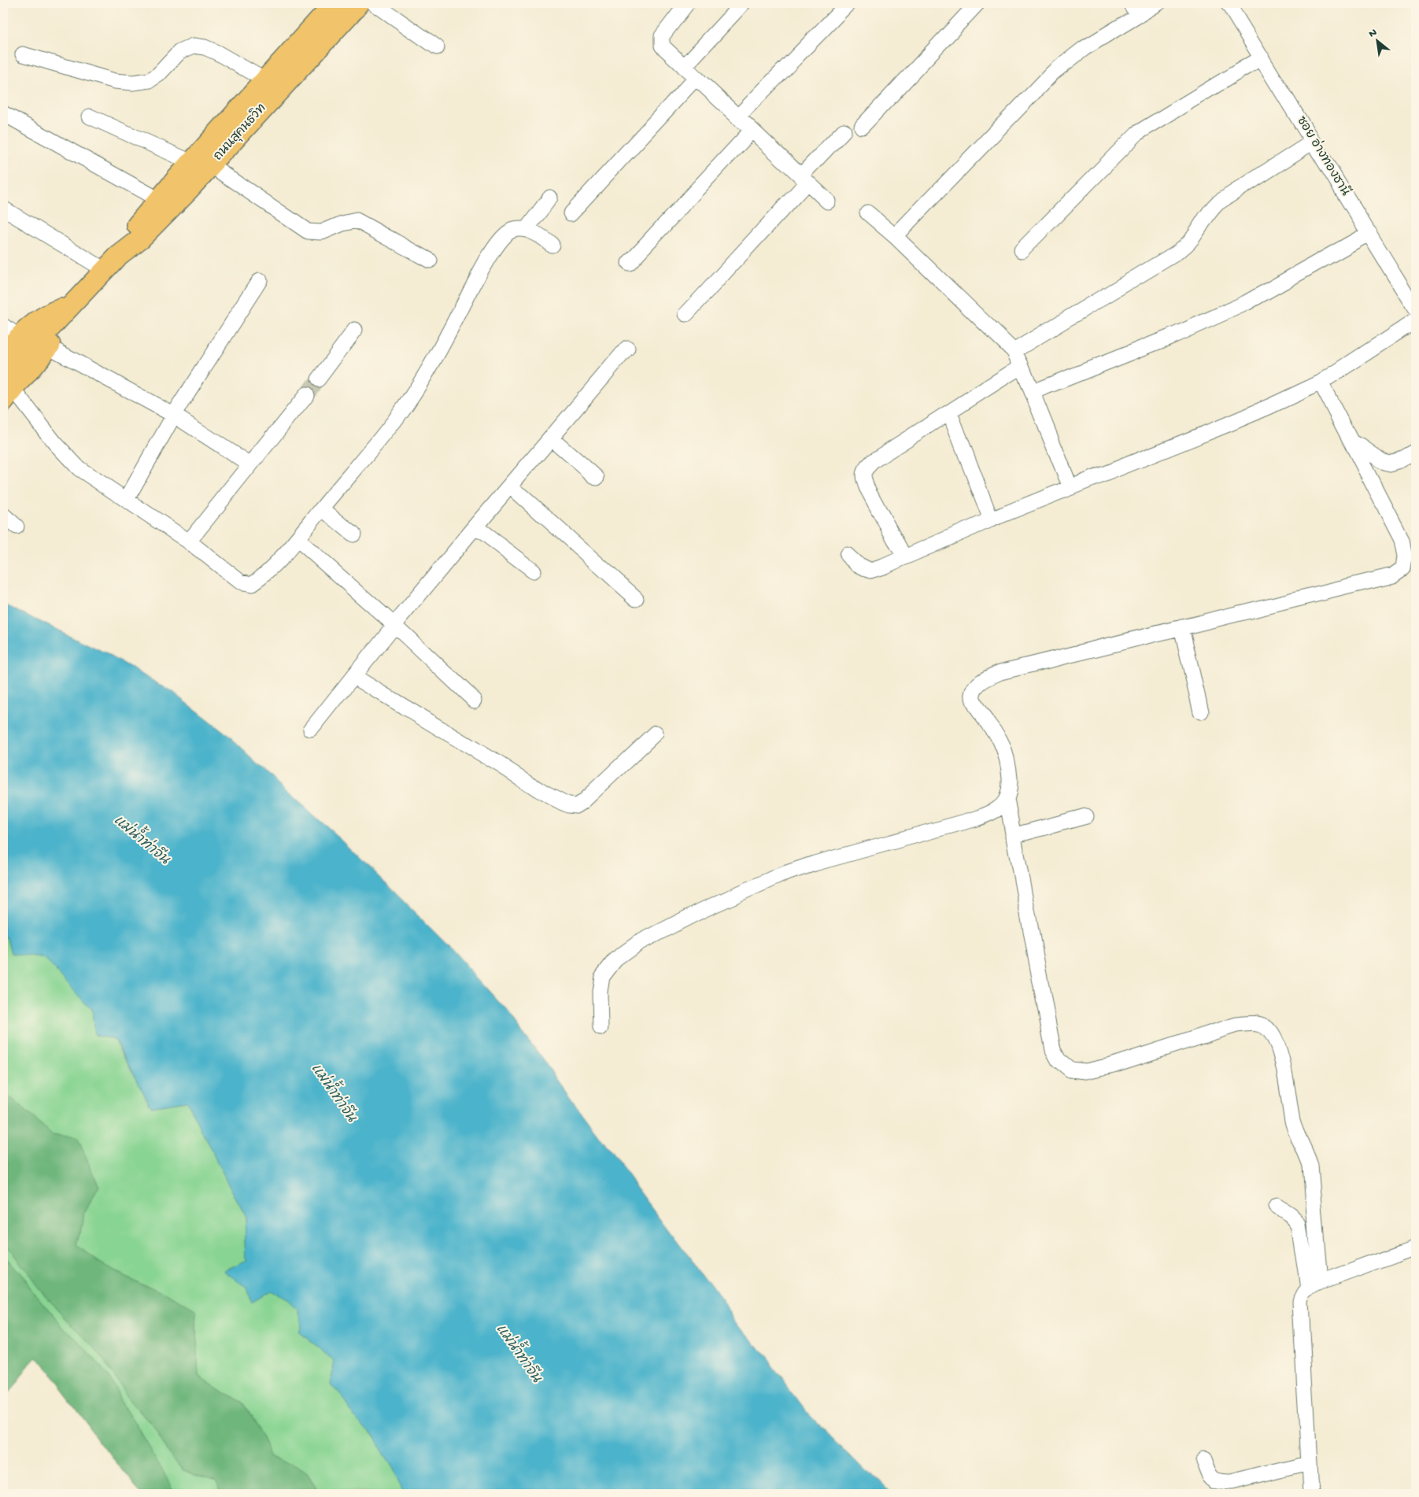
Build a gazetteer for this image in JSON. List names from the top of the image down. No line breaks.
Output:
{"streets":{"main road":["ถนนสุคนธวิท"],"street":["ซอย อ่างทองธานี"]},"water":["แม่น้ำท่าจีน"],"north":"top left"}
